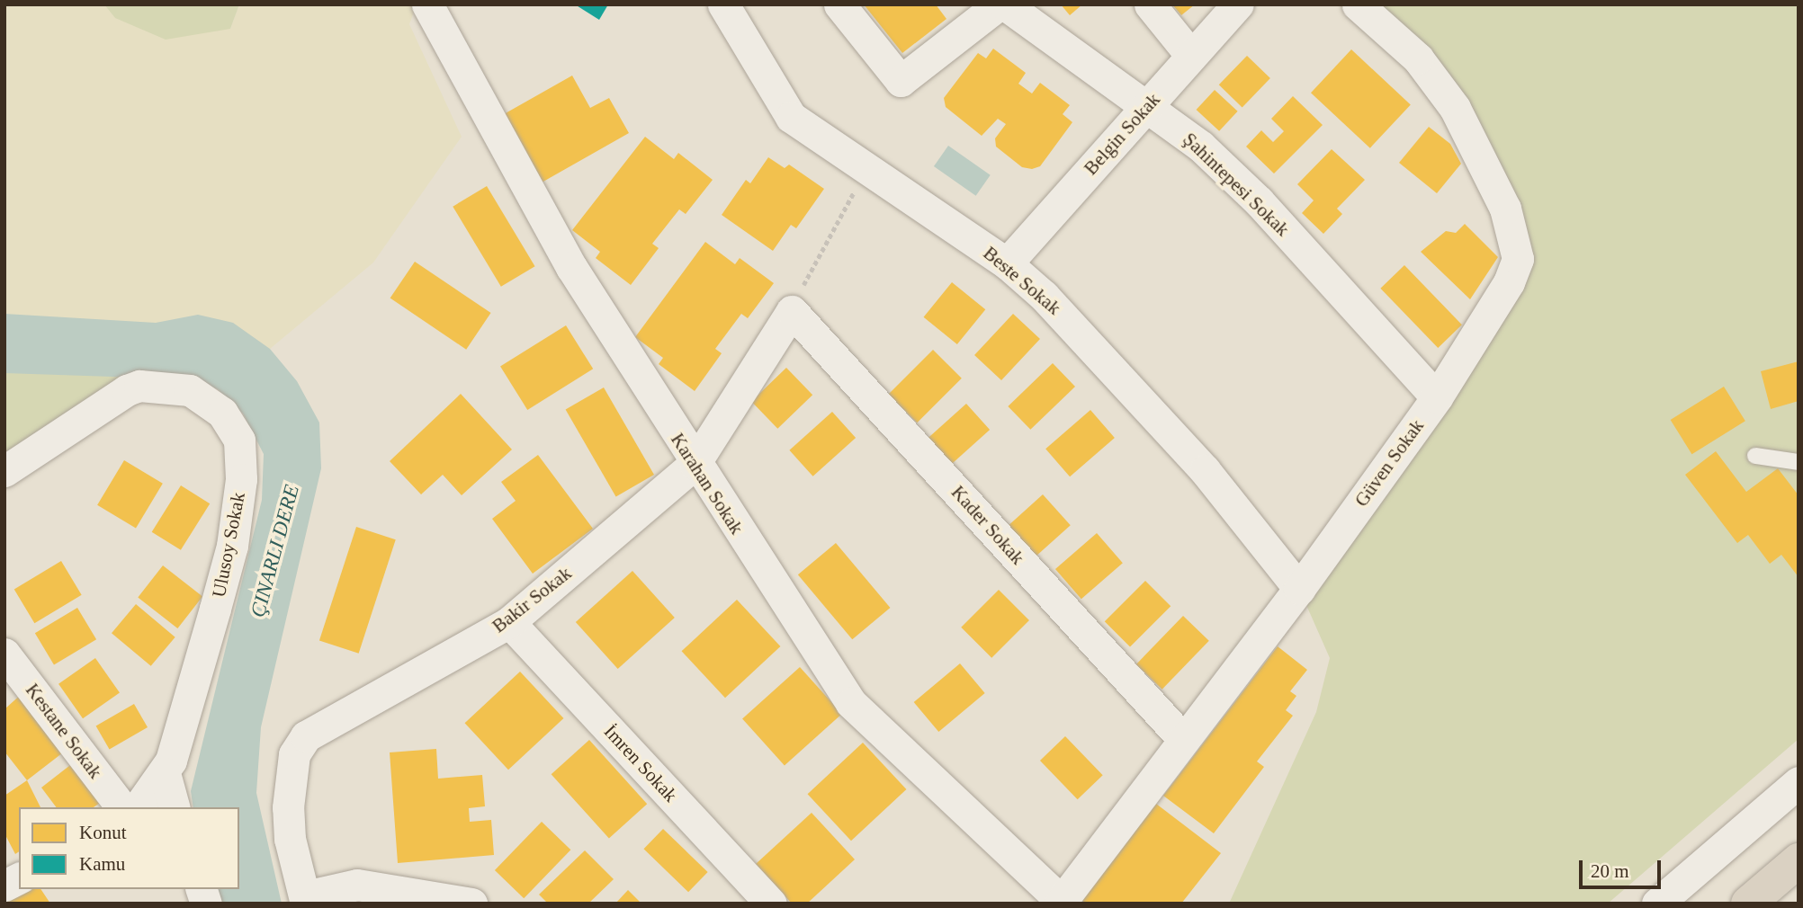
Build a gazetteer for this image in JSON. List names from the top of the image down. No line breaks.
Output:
{"streets":{"street":["Belgin Sokak","Şahintepesi Sokak","Beste Sokak","Güven Sokak","Karahan Sokak","Kader Sokak","Ulusoy Sokak","Bakir Sokak","Kestane Sokak","İmren Sokak"]},"crossings":[["Belgin Sokak","Şahintepesi Sokak"],["Belgin Sokak","Beste Sokak"],["Şahintepesi Sokak","Güven Sokak"],["Beste Sokak","Güven Sokak"],["Güven Sokak","Karahan Sokak"],["Güven Sokak","Kader Sokak"],["Karahan Sokak","Bakir Sokak"],["Kader Sokak","Bakir Sokak"],["Bakir Sokak","İmren Sokak"]],"water":["ÇINARLI DERE"],"legend":["Konut","Kamu"],"scale_bar":"20 m"}
